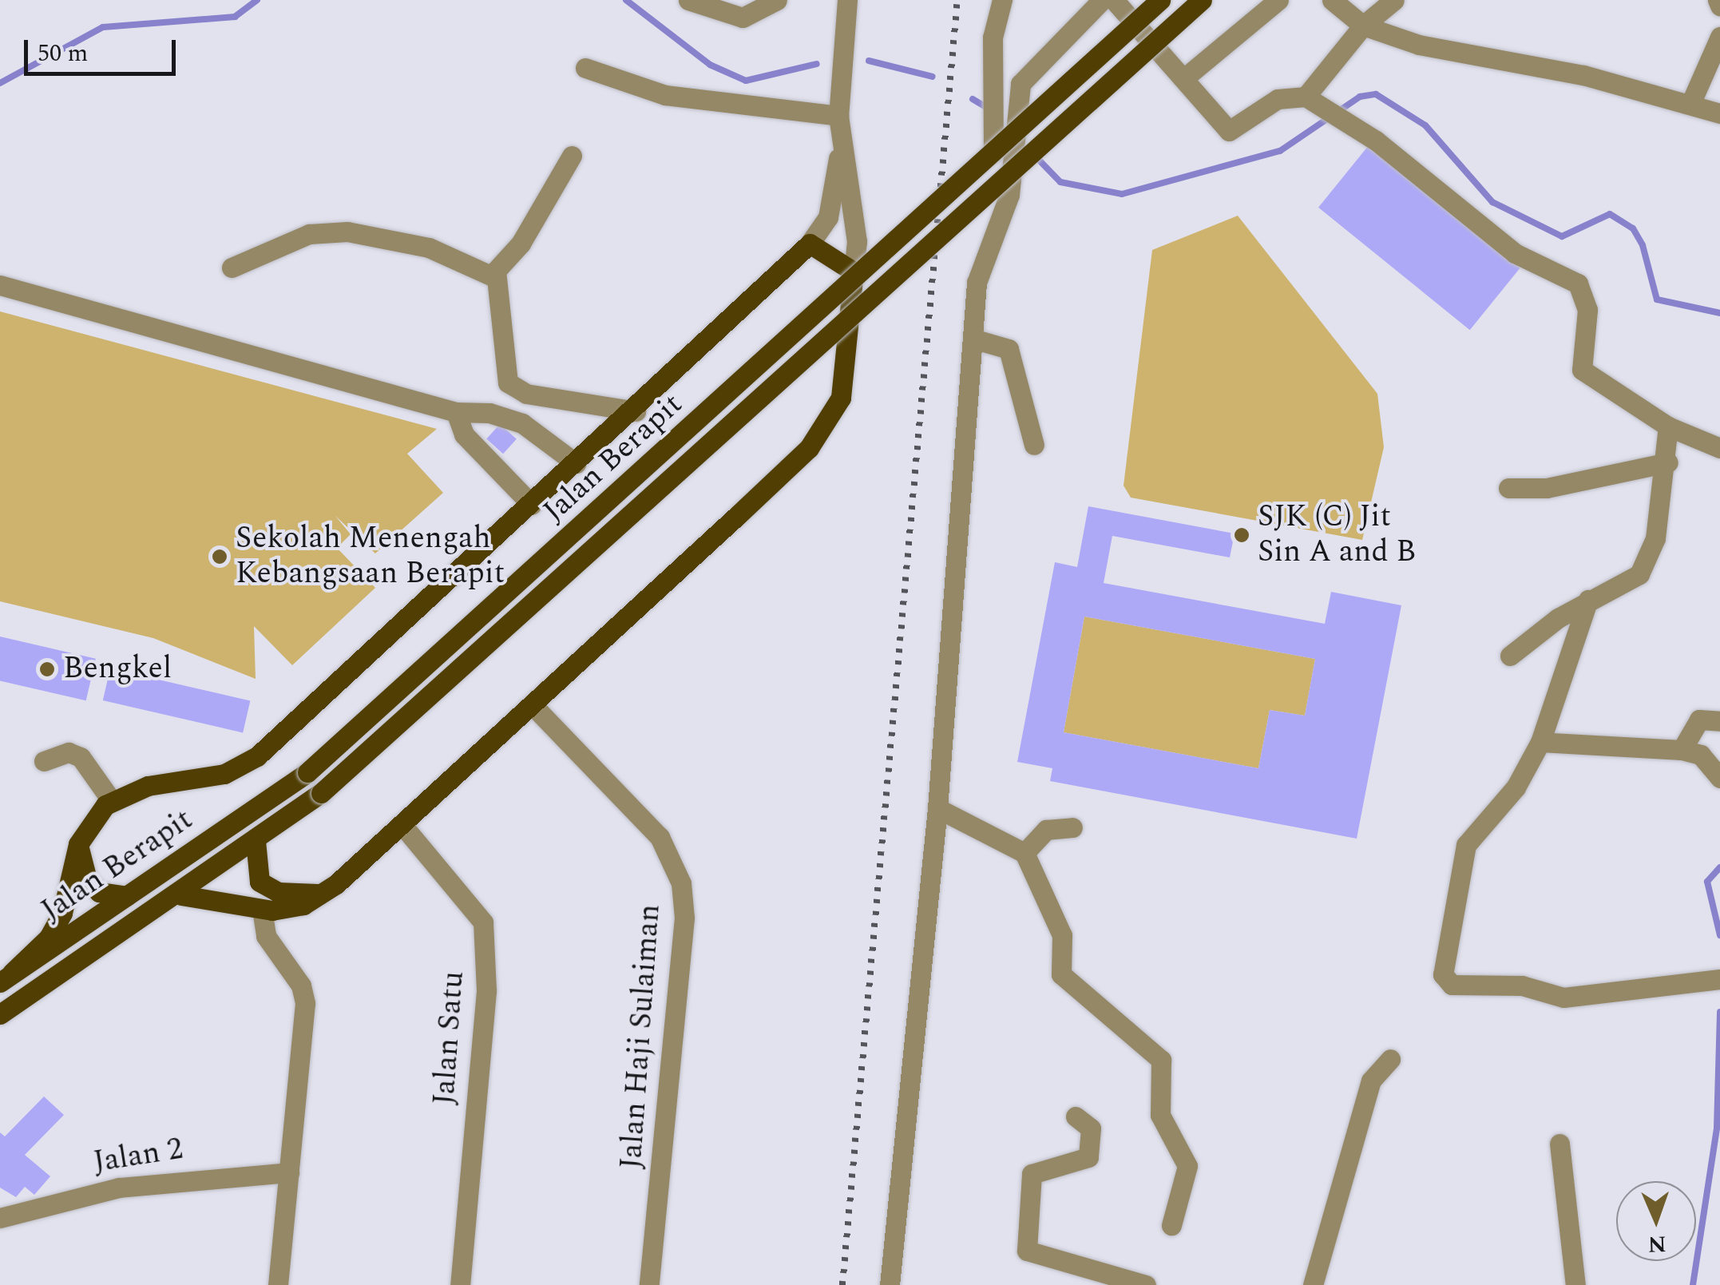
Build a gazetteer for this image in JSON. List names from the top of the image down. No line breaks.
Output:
{"streets":{"main road":["Jalan Berapit"],"street":["Jalan Haji Sulaiman","Jalan Satu","Jalan 2"]},"places":["SJK (C) Jit Sin A and B","Sekolah Menengah Kebangsaan Berapit","Bengkel"],"scale_bar":"50 m","north":"bottom"}
